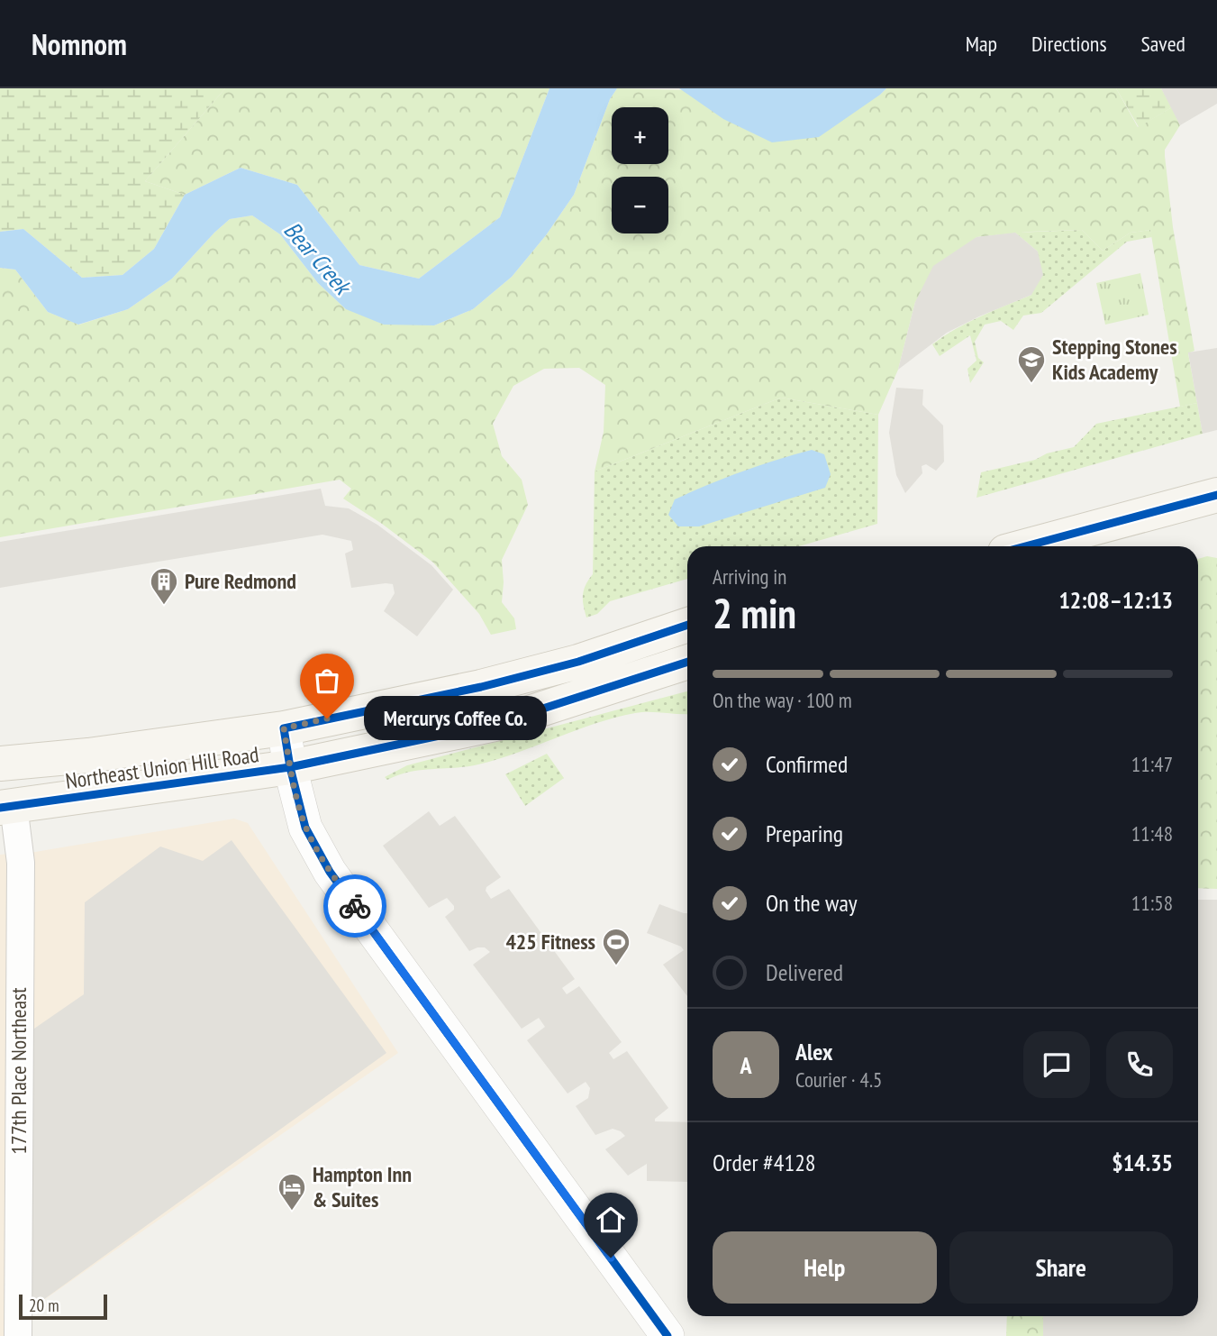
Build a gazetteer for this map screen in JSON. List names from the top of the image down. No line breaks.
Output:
{"streets":{"main road":["Northeast Union Hill Road"],"street":["177th Place Northeast"]},"crossings":[["Northeast Union Hill Road","177th Place Northeast"]],"water":["Bear Creek"],"places":{"school or university":["Stepping Stones Kids Academy"],"building":["Pure Redmond"],"other":["Mercurys Coffee Co."],"sports":["425 Fitness"],"hotel":["Hampton Inn & Suites"]},"scale_bar":"20 m","page":{"header":"Nomnom","nav":["Map","Directions","Saved"],"map_buttons":["+","−"],"heading":["2 min","Arriving in","12:08–12:13"],"panel":["Alex","Courier · 4.5","Order #4128","$14.35"],"bar":"On the way · 100 m","bubble":"Mercurys Coffee Co.","list":[["Confirmed","11:47"],["Preparing","11:48"],["On the way","11:58"],"Delivered"],"round":"A","buttons":["Help","Share"],"scale":"20 m"}}
